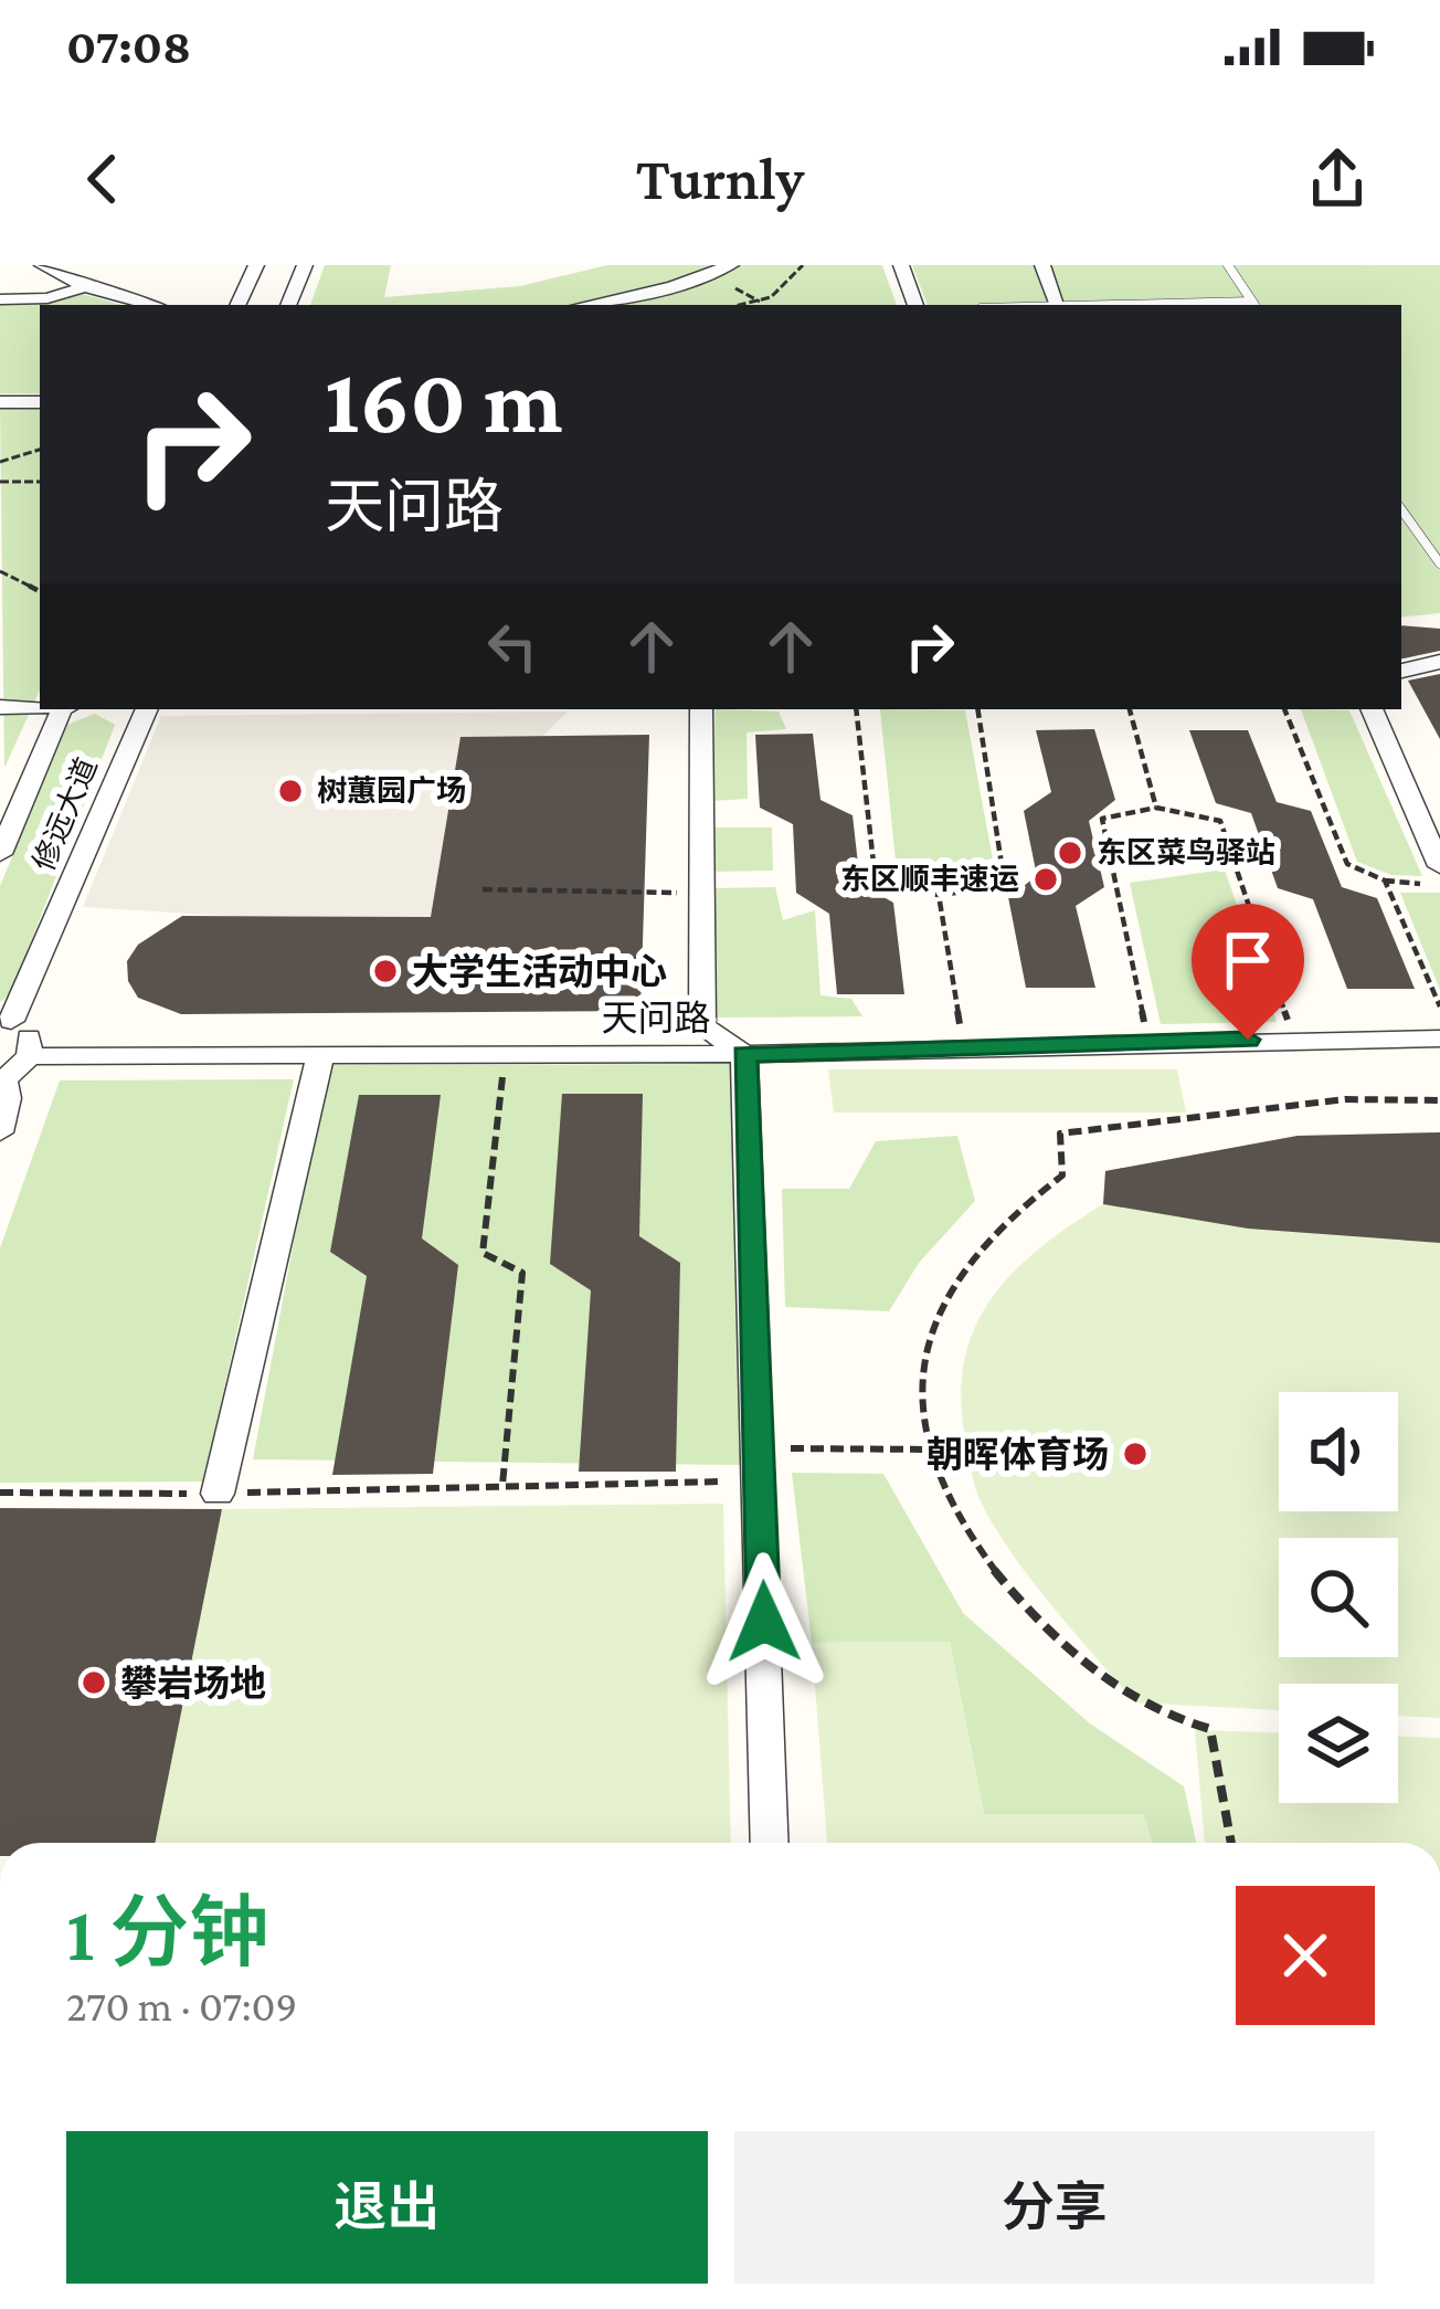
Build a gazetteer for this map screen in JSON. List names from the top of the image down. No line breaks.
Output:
{"streets":{"street":["修远大道","天问路"]},"crossings":[["修远大道","天问路"]],"places":["树蕙园广场","东区菜鸟驿站","东区顺丰速运","大学生活动中心","朝晖体育场","攀岩场地"],"page":{"status":"07:08","header":"Turnly","turn":["160 m","天问路"],"heading":["1 分钟","270 m · 07:09"],"buttons":["退出","分享"]}}
